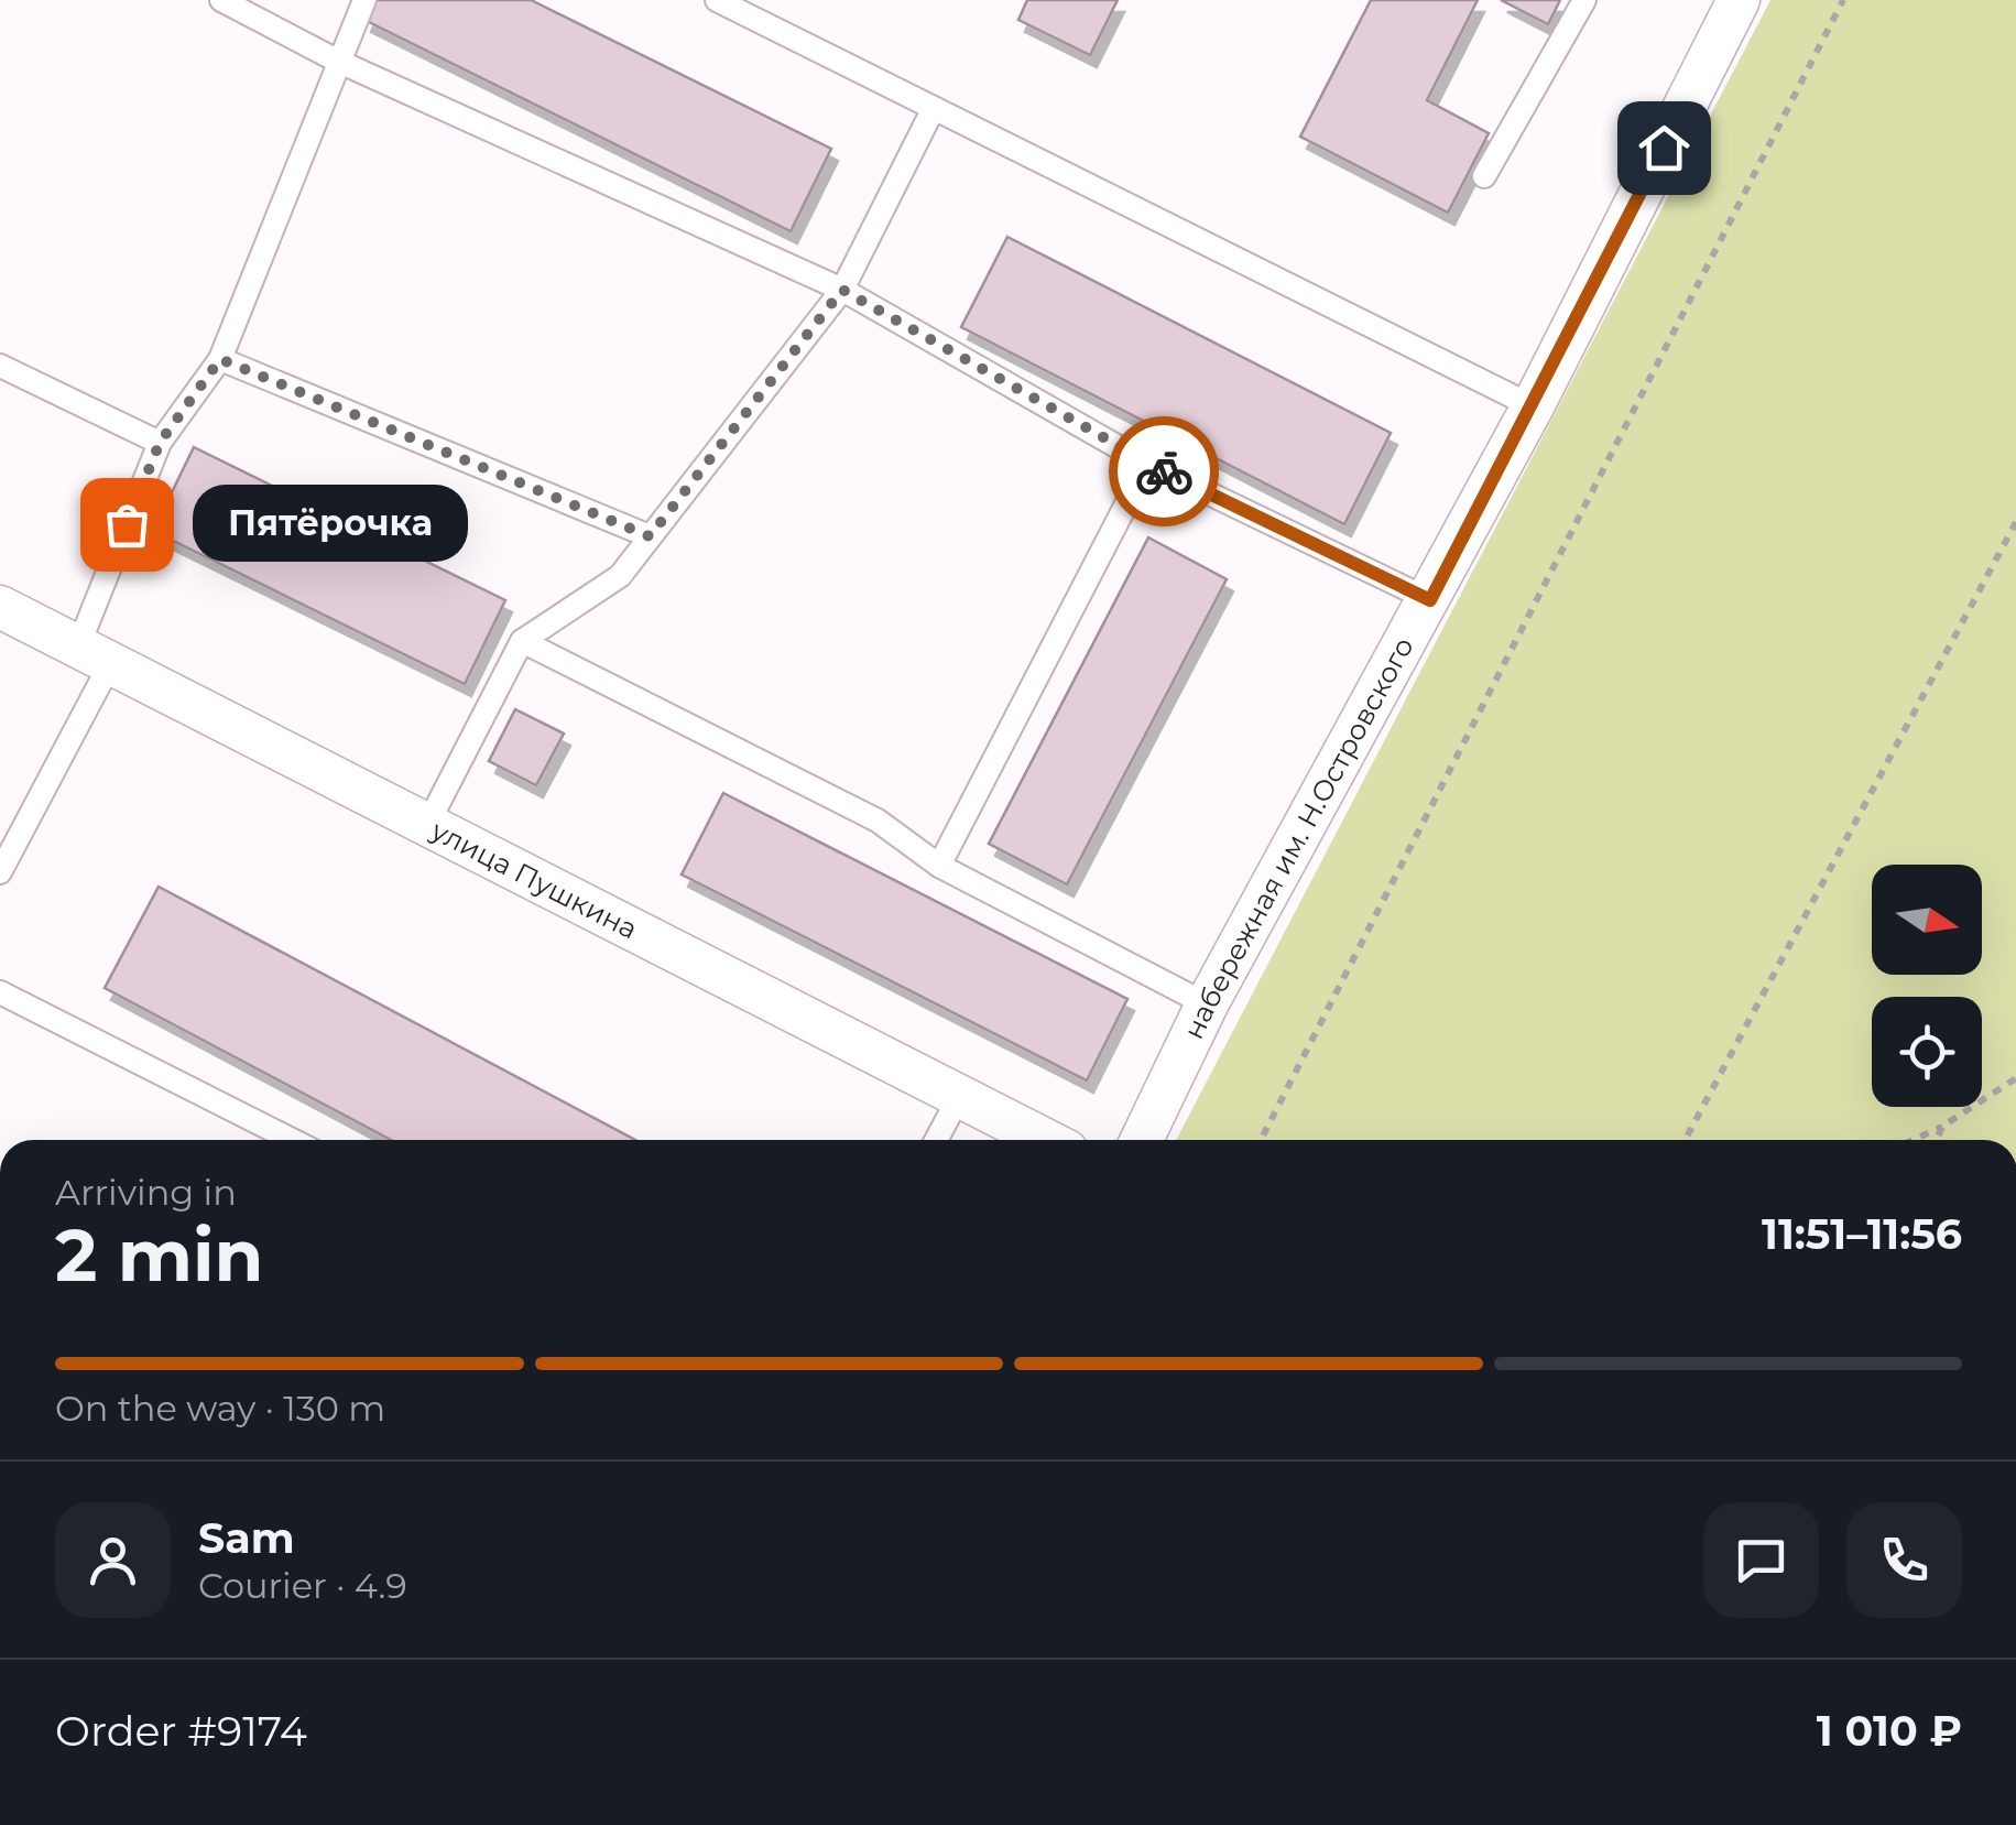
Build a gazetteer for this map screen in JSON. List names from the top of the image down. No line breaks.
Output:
{"streets":{"street":["набережная им. Н.Островского","улица Пушкина"]},"places":["Пятёрочка"],"north":"right","page":{"bubble":"Пятёрочка","heading":["2 min","Arriving in","11:51–11:56"],"panel":["Sam","Courier · 4.9","Order #9174","1 010 ₽"],"bar":"On the way · 130 m"}}
